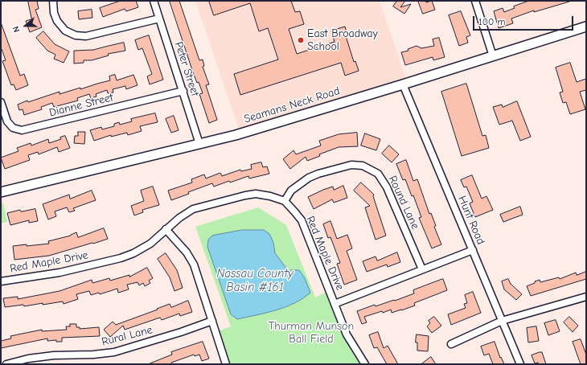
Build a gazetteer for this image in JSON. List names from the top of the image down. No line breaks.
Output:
{"streets":{"main road":["Seamans Neck Road"],"street":["Peter Street","Dianne Street","Round Lane","Hunt Road","Red Maple Drive","Rural Lane"]},"crossings":[["Peter Street","Dianne Street"],["Peter Street","Seamans Neck Road"],["Seamans Neck Road","Hunt Road"],["Round Lane","Red Maple Drive"]],"water":["Nassau County Basin #161"],"parks":["Thurman Munson Ball Field"],"places":["East Broadway School"],"scale_bar":"100 m","north":"left"}
